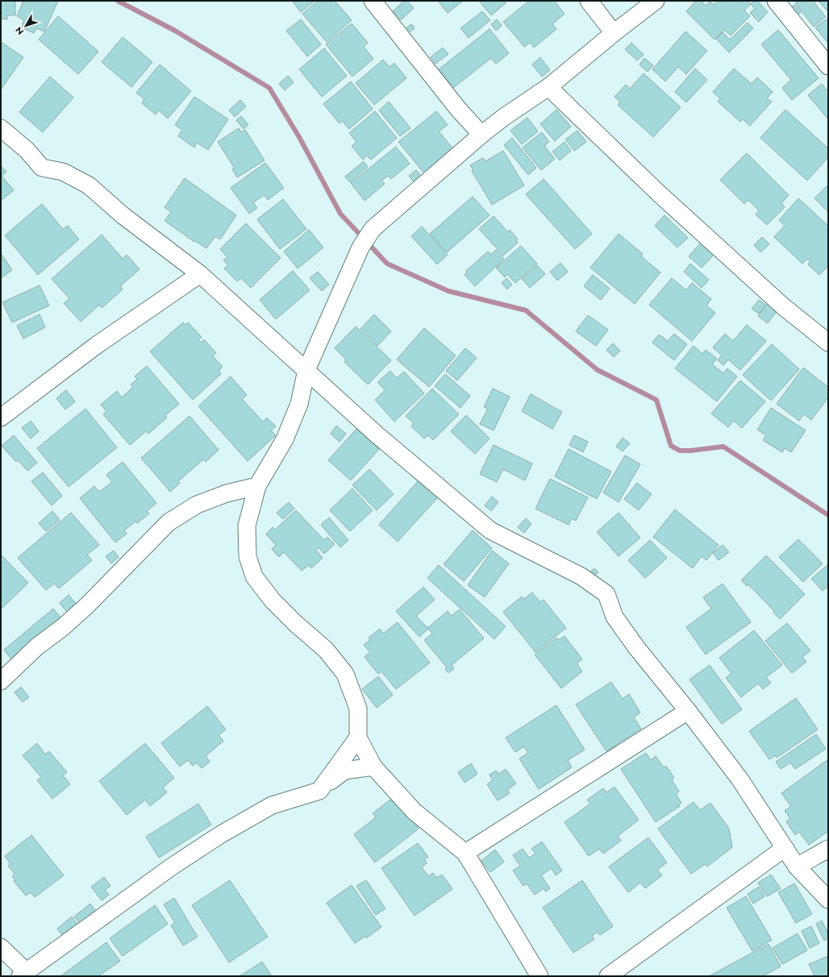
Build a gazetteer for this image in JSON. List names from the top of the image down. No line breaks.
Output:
{"north":"bottom left"}
